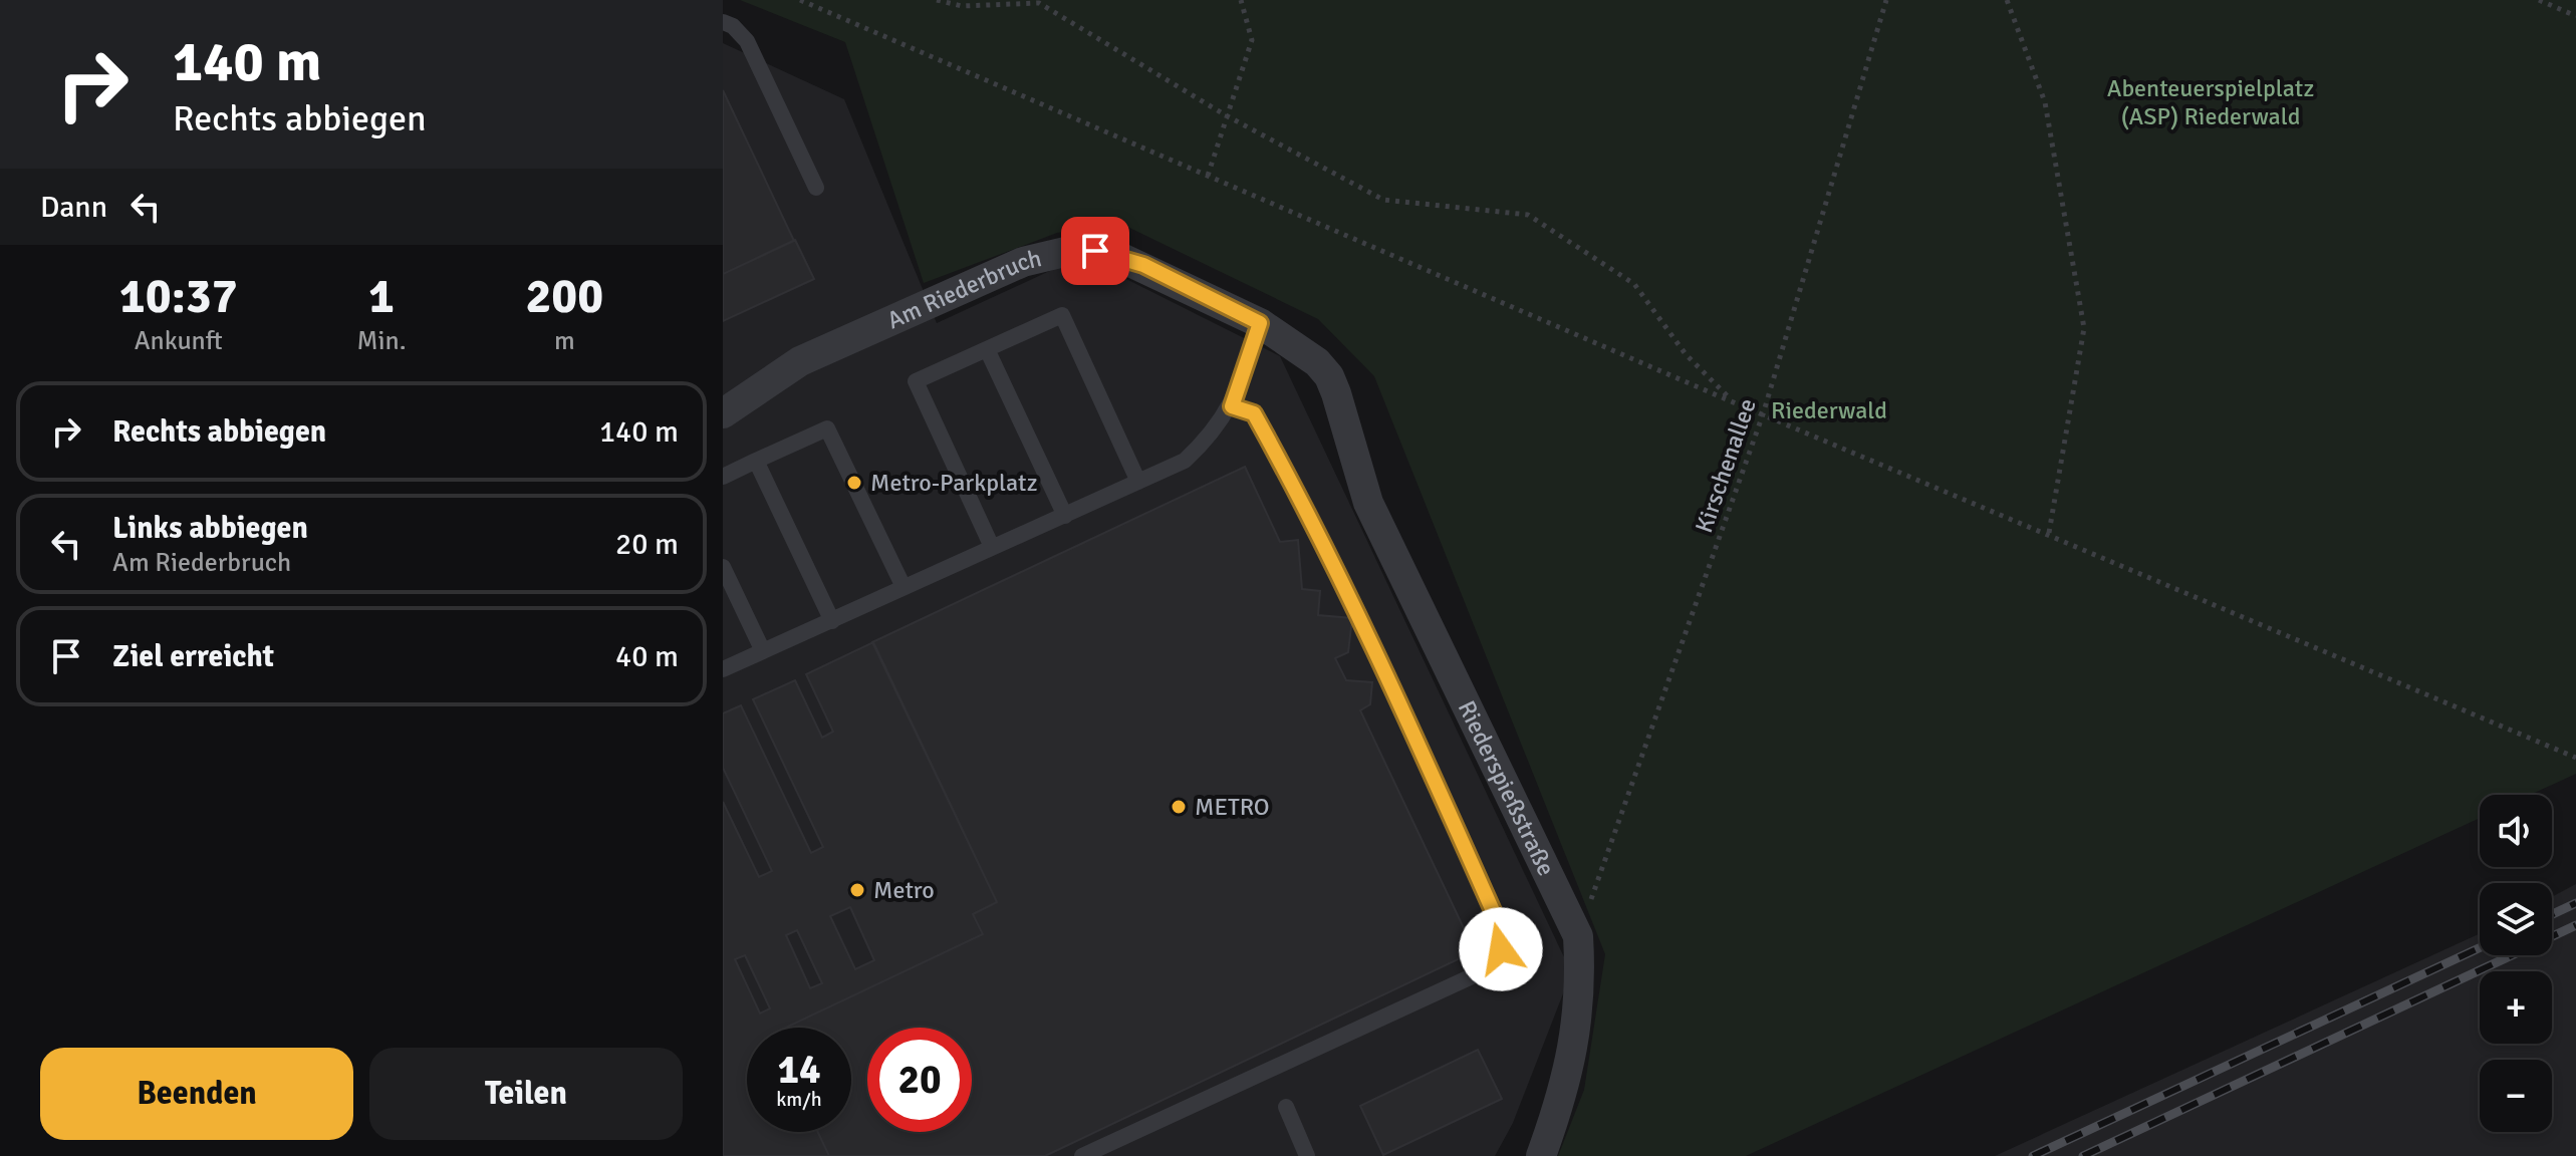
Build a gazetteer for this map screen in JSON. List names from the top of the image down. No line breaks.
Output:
{"streets":{"street":["Am Riederbruch","Riederspießstraße"],"path":["Kirschenallee"]},"crossings":[["Am Riederbruch","Riederspießstraße"],["Kirschenallee","Riederspießstraße"]],"parks":["Abenteuerspielplatz (ASP) Riederwald","Riederwald"],"places":["Metro-Parkplatz","METRO","Metro"],"page":{"turn":["140 m","Rechts abbiegen"],"then":"Dann","eta":["10:37","Ankunft","1","Min.","200","m"],"list":[{"name":"Rechts abbiegen","value":"140 m"},{"name":"Links abbiegen","note":"Am Riederbruch","value":"20 m"},{"name":"Ziel erreicht","value":"40 m"}],"map_buttons":["+","−"],"speed":"14 km/h","limit":"20","buttons":["Beenden","Teilen"]}}
